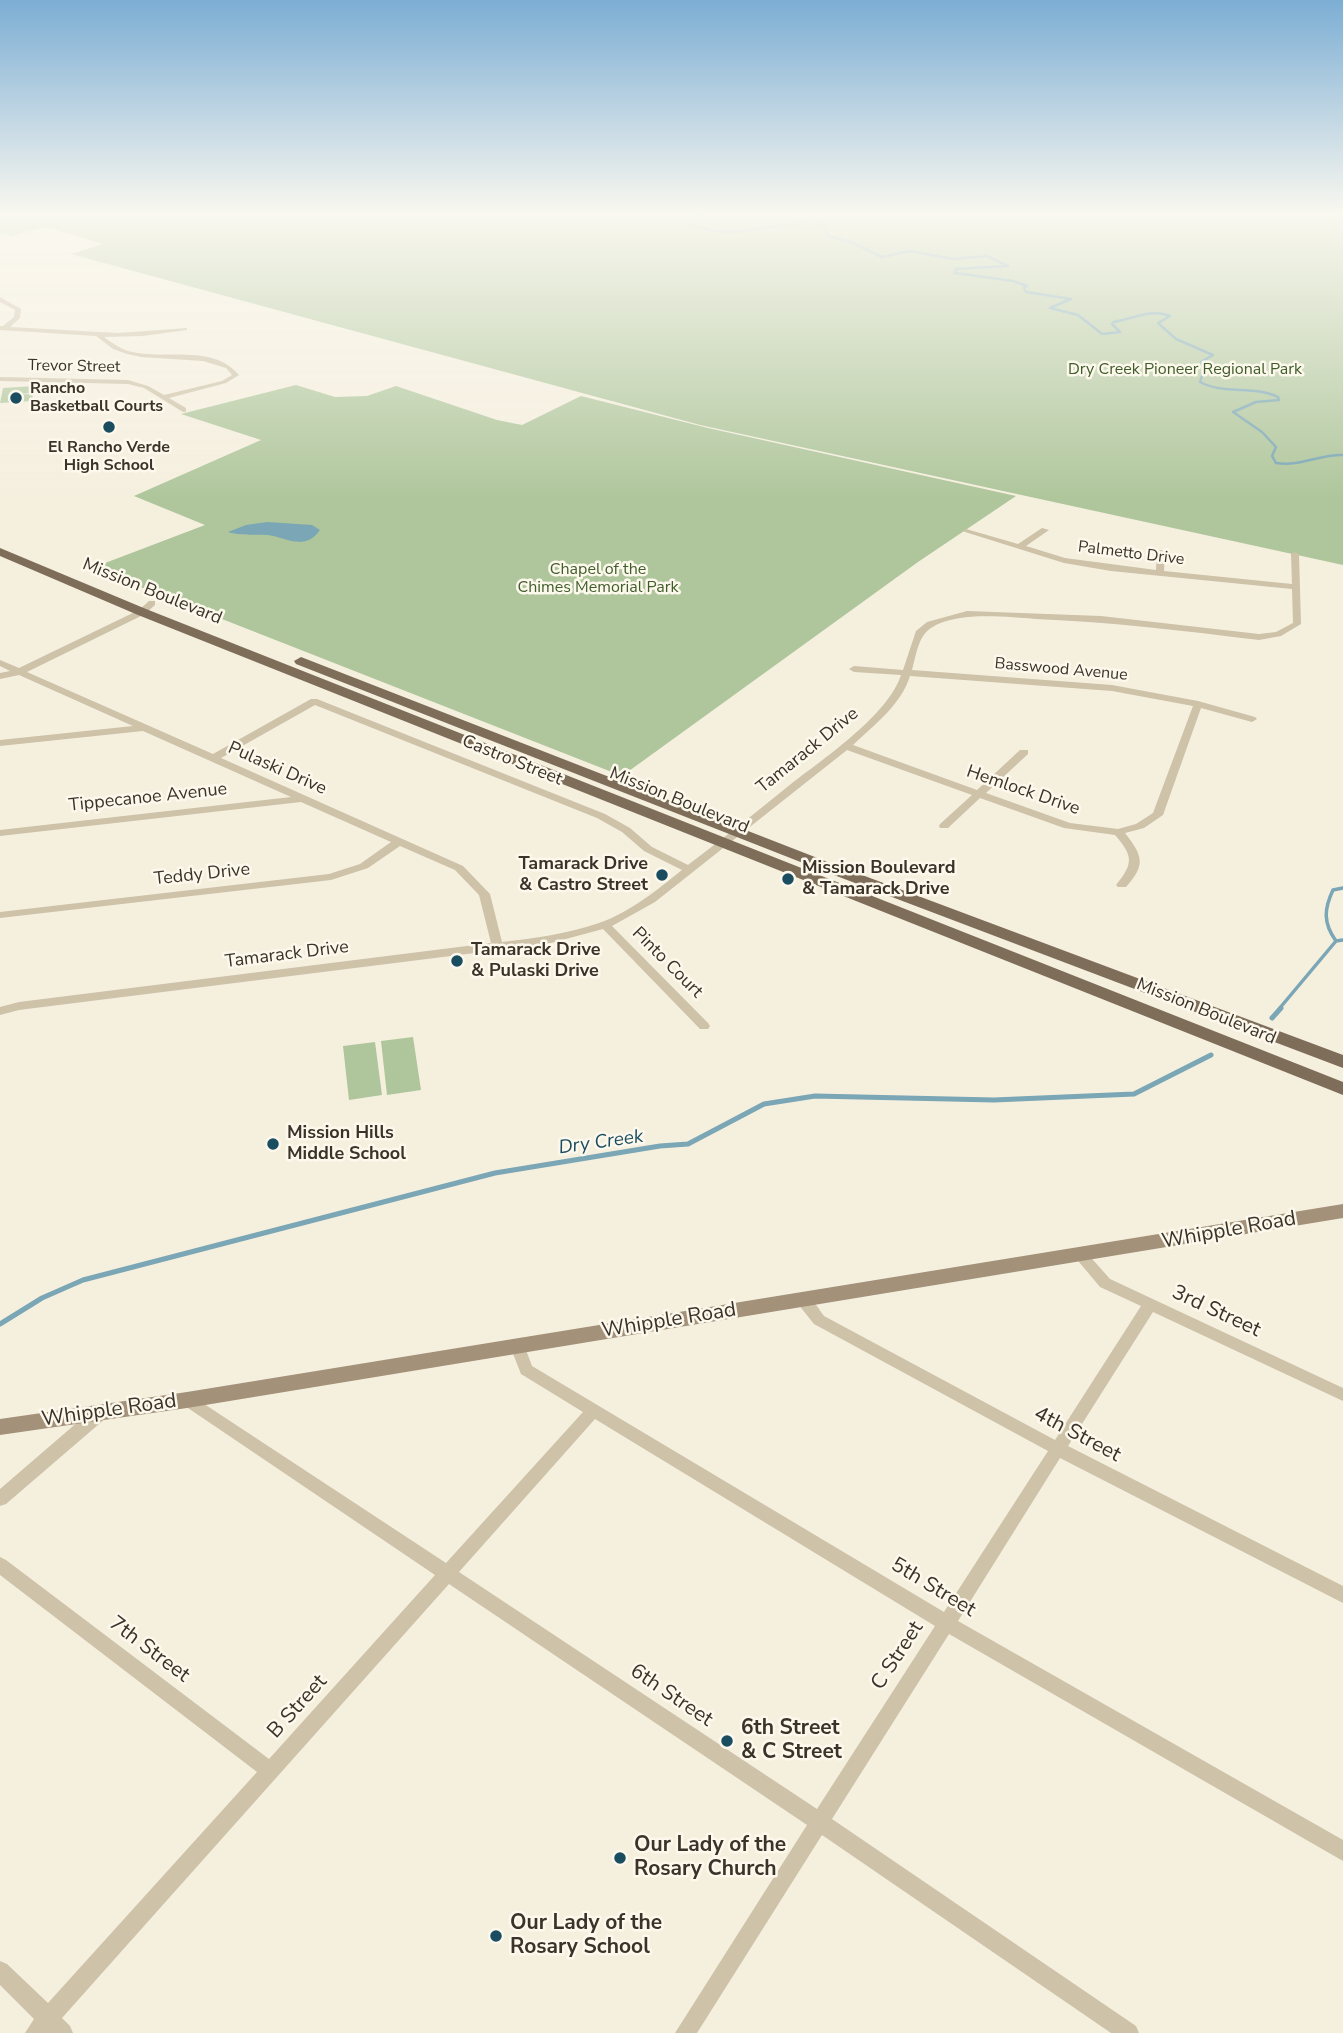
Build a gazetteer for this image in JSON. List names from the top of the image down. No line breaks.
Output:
{"streets":{"main road":["Mission Boulevard","Whipple Road"],"street":["Trevor Street","Palmetto Drive","Basswood Avenue","Tamarack Drive","Castro Street","Pulaski Drive","Hemlock Drive","Tippecanoe Avenue","Teddy Drive","Pinto Court","3rd Street","4th Street","5th Street","7th Street","C Street","6th Street","B Street"]},"crossings":[["Palmetto Drive","Tamarack Drive"],["Mission Boulevard","Tamarack Drive"],["Basswood Avenue","Tamarack Drive"],["Basswood Avenue","Hemlock Drive"],["Tamarack Drive","Castro Street"],["Tamarack Drive","Pulaski Drive"],["Tamarack Drive","Hemlock Drive"],["Tamarack Drive","Pinto Court"],["Castro Street","Pulaski Drive"],["Pulaski Drive","Tippecanoe Avenue"],["Pulaski Drive","Teddy Drive"],["Whipple Road","3rd Street"],["Whipple Road","4th Street"],["Whipple Road","5th Street"],["Whipple Road","6th Street"],["3rd Street","C Street"],["4th Street","C Street"],["5th Street","C Street"],["5th Street","B Street"],["7th Street","B Street"],["C Street","6th Street"],["6th Street","B Street"]],"water":["Dry Creek"],"parks":["Dry Creek Pioneer Regional Park","Chapel of the Chimes Memorial Park"],"places":["Rancho Basketball Courts","El Rancho Verde High School","Tamarack Drive & Castro Street","Mission Boulevard & Tamarack Drive","Tamarack Drive & Pulaski Drive","Mission Hills Middle School","6th Street & C Street","Our Lady of the Rosary Church","Our Lady of the Rosary School"]}
